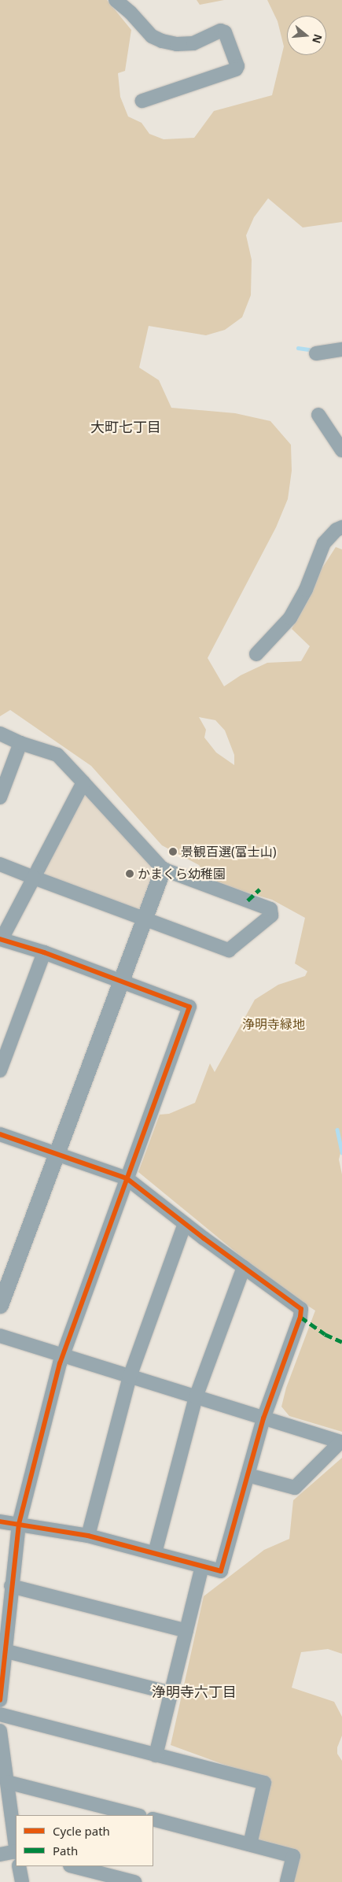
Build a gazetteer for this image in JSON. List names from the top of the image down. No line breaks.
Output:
{"districts":["大町七丁目","浄明寺六丁目"],"parks":["浄明寺緑地"],"places":["景観百選(富士山)","かまくら幼稚園"],"legend":["Cycle path","Path"],"north":"right"}
